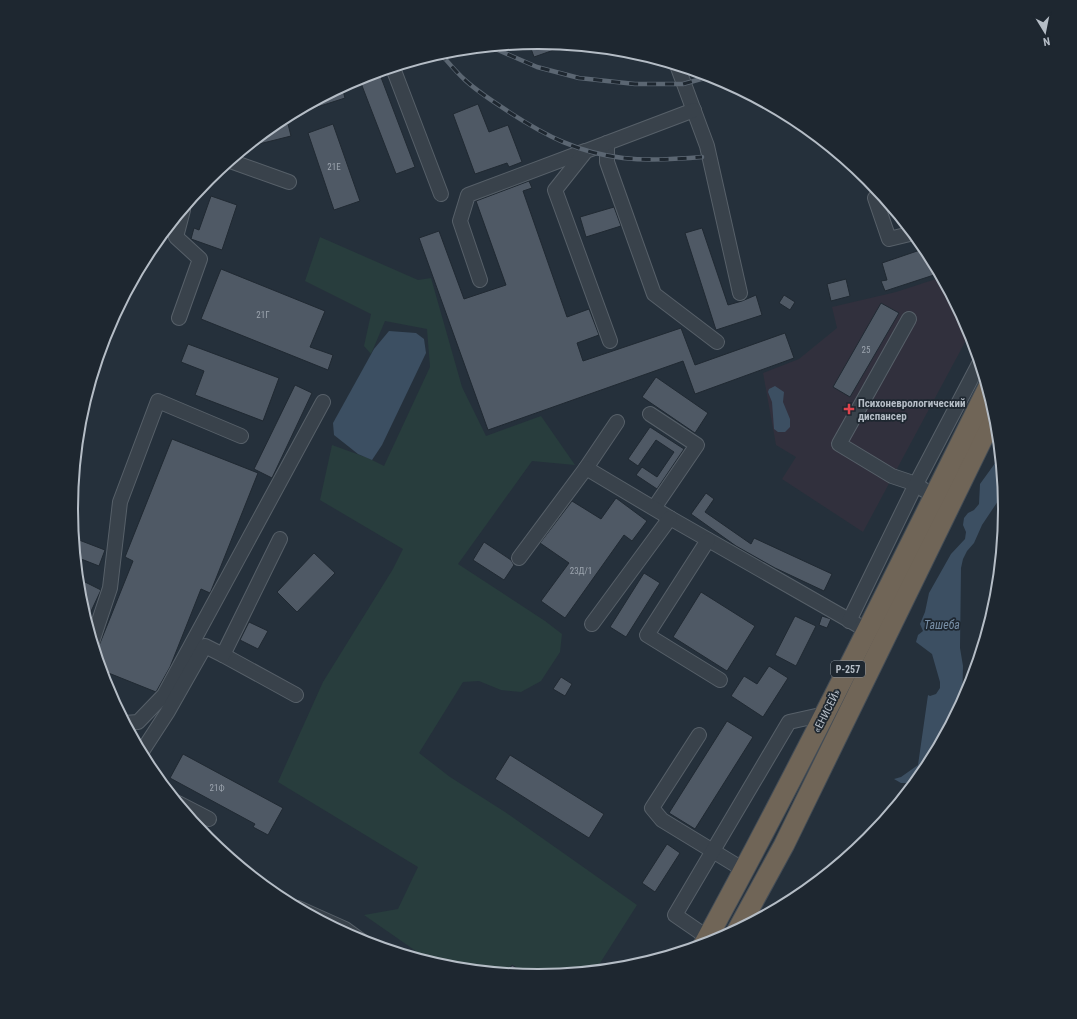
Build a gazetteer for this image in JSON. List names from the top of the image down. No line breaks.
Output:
{"streets":{"highway":["Р-257","«ЕНИСЕЙ»"]},"water":["Ташеба"],"places":{"health":["Психоневрологический диспансер"]},"house_numbers":["21Е","21Г","25","23Д/1","21Ф"],"north":"bottom"}
